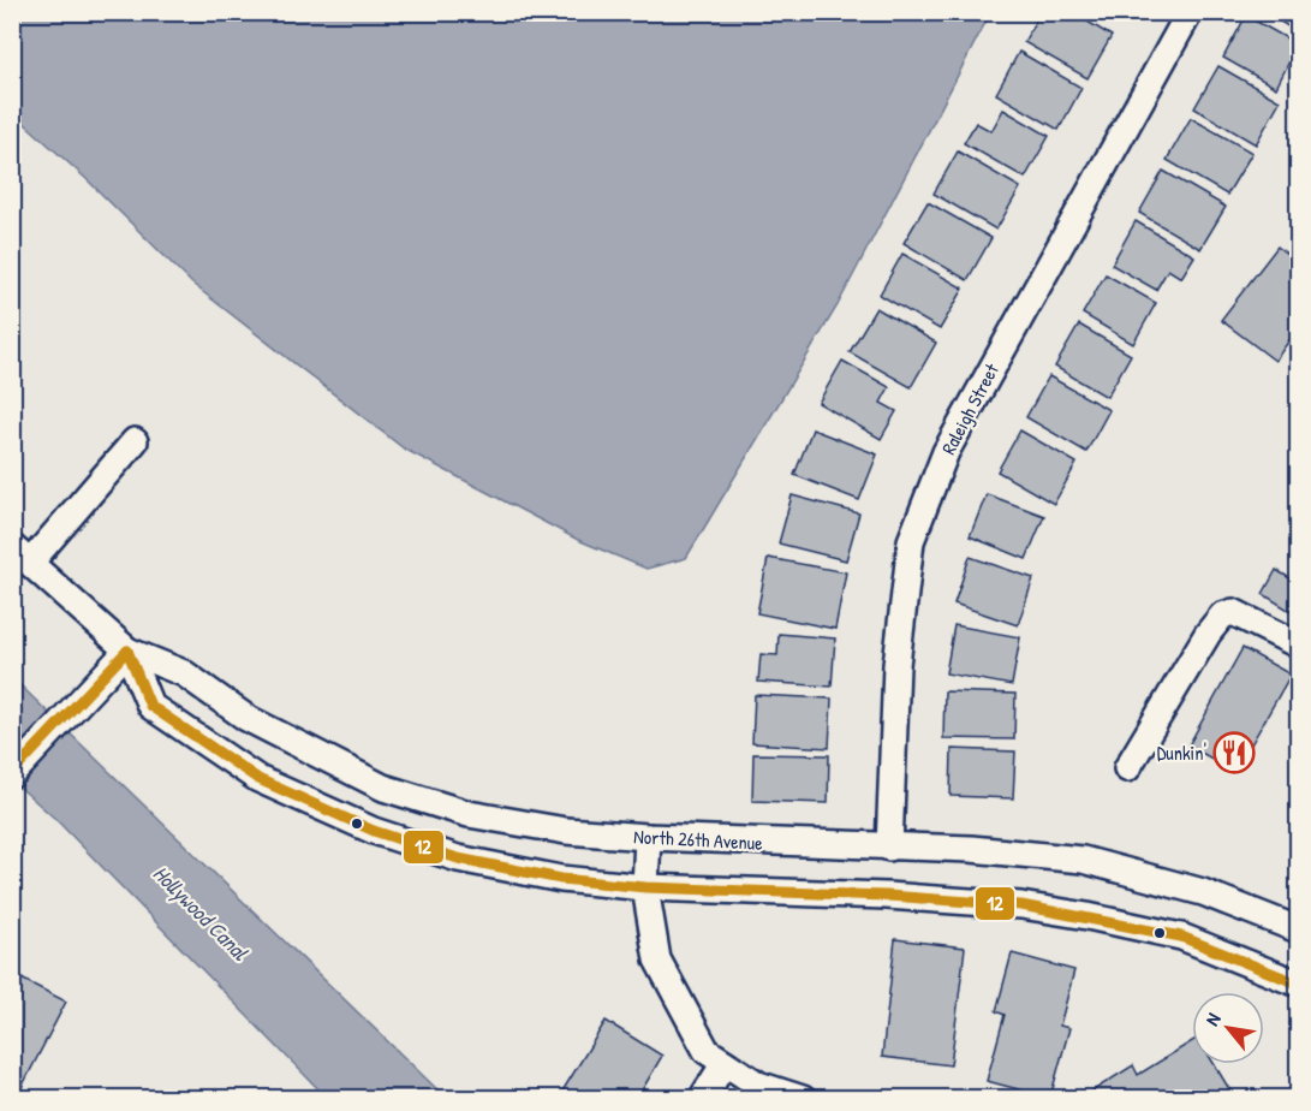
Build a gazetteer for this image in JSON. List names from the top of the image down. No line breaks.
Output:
{"streets":{"street":["Raleigh Street","North 26th Avenue"]},"crossings":[["Raleigh Street","North 26th Avenue"]],"water":["Hollywood Canal"],"places":{"restaurant":["Dunkin'"]},"lines":["transit line 12"],"north":"top left"}
